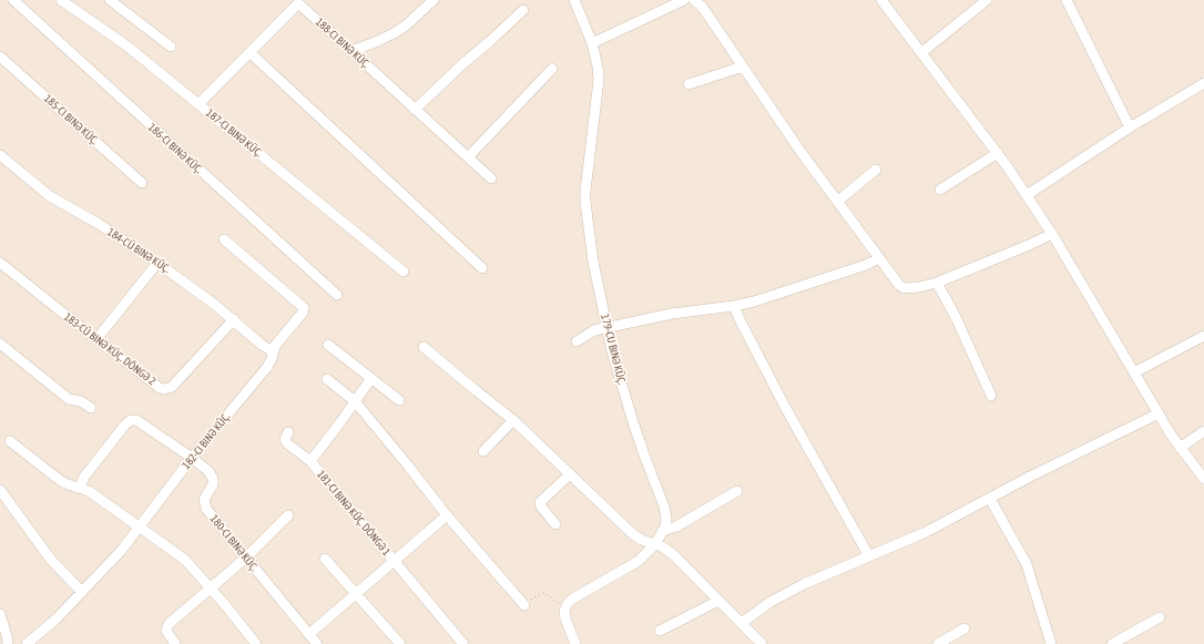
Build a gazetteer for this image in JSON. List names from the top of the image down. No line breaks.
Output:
{"streets":{"street":["188-CI BINƏ KÜÇ.","185-CI BINƏ KÜÇ.","184-CÜ BINƏ KÜÇ.","183-CÜ BINƏ KÜÇ. DÖNGƏ 2","179-CU BINƏ KÜÇ.","182-CI BINƏ KÜÇ.","181-CI BINƏ KÜÇ. DÖNGƏ 1"]},"crossings":[["184-CÜ BINƏ KÜÇ.","183-CÜ BINƏ KÜÇ. DÖNGƏ 2"],["184-CÜ BINƏ KÜÇ.","182-CI BINƏ KÜÇ."]]}
